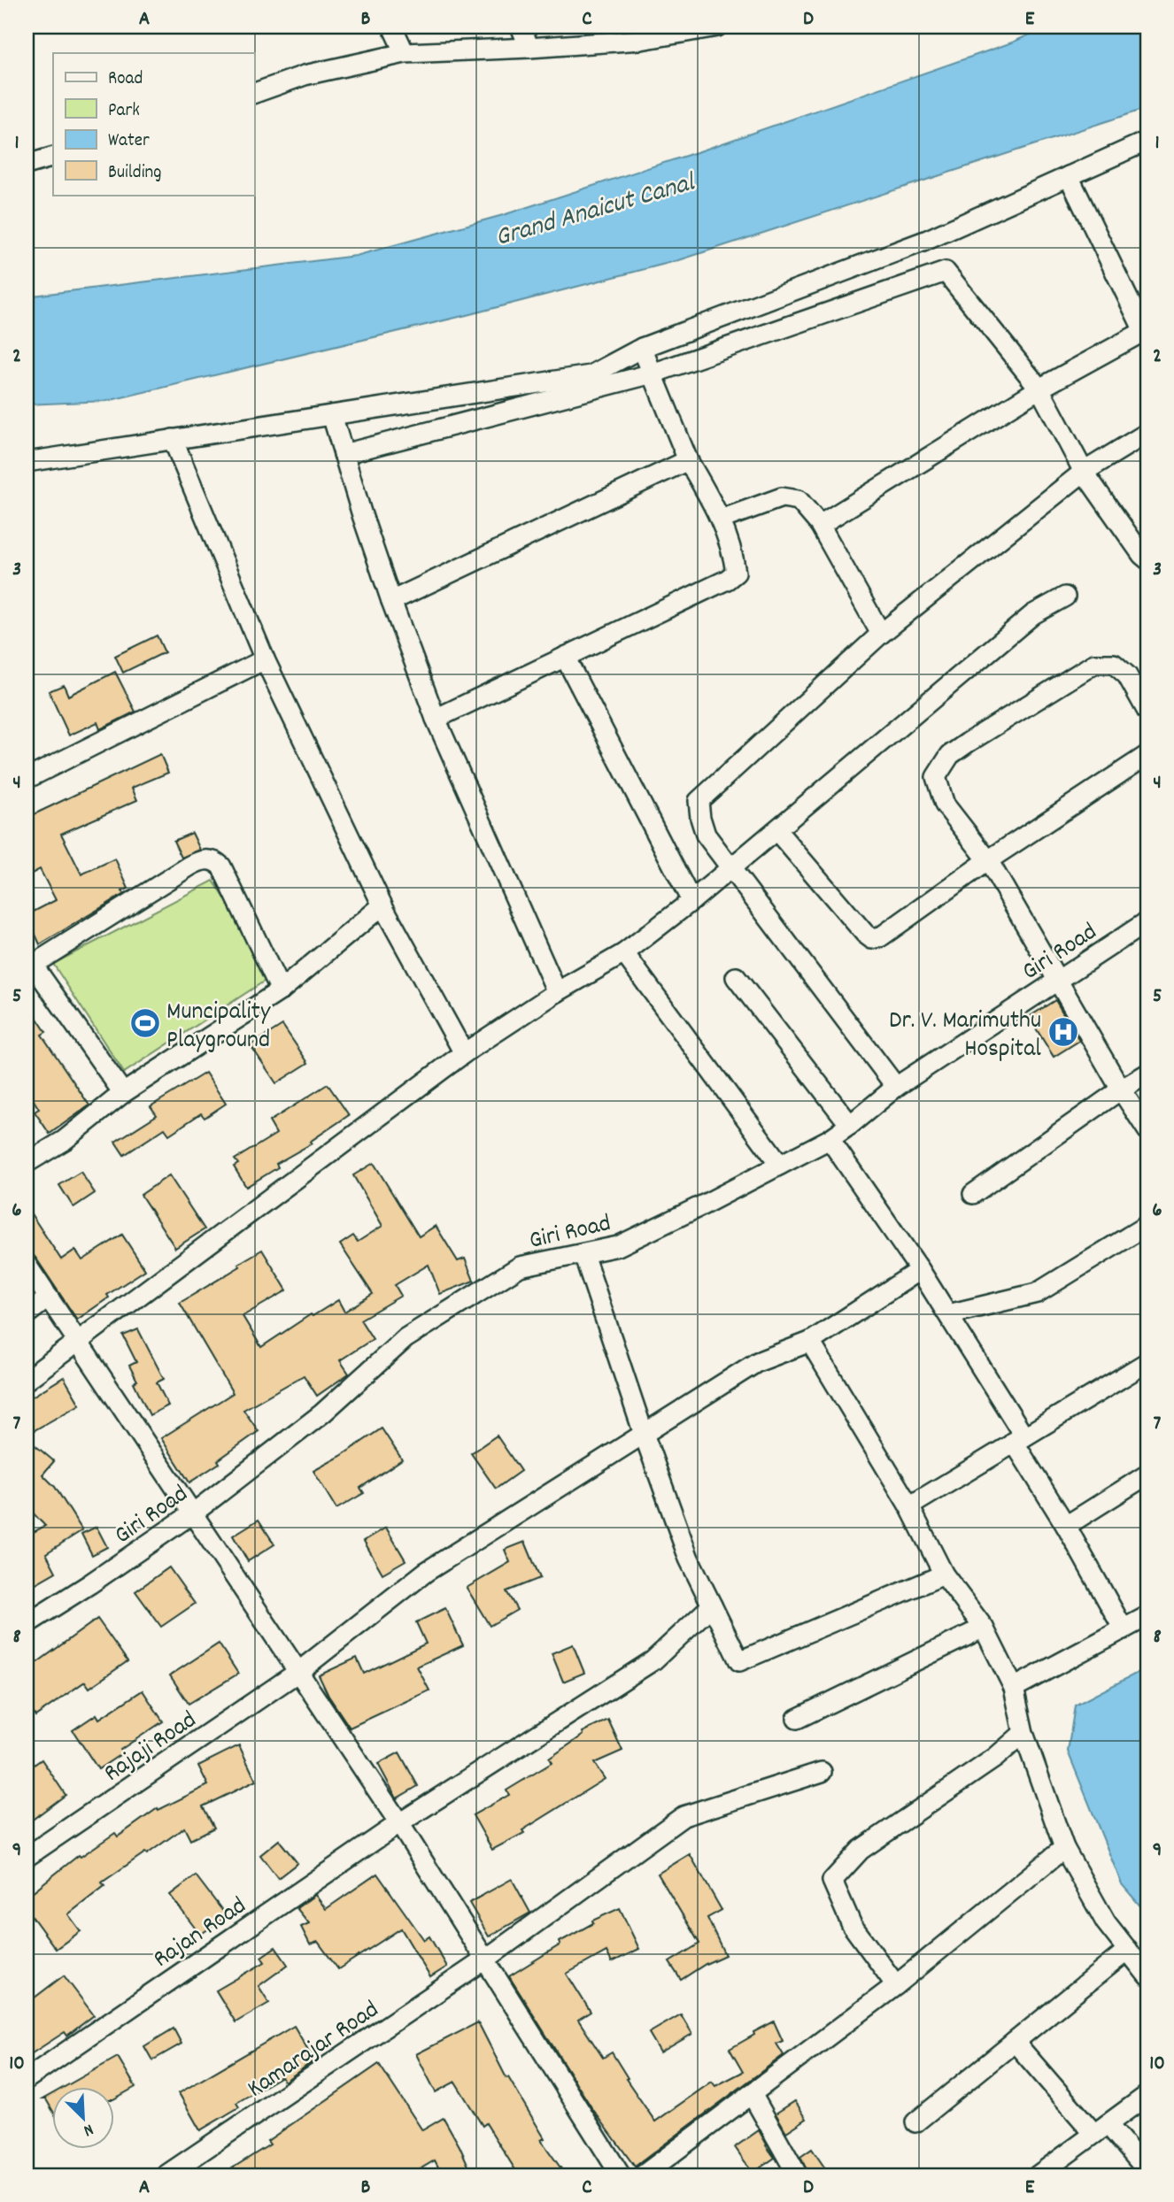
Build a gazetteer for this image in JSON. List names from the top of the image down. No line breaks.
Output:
{"streets":{"street":["Giri Road","Rajaji Road","Rajan Road","Kamarajar Road"]},"water":["Grand Anaicut Canal"],"places":{"sports":["Muncipality Playground"],"hospital":["Dr. V. Marimuthu Hospital"]},"legend":["Road","Park","Water","Building"],"north":"bottom right","grid":{"columns":["A","B","C","D","E"],"rows":["1","2","3","4","5","6","7","8","9","10"]}}
